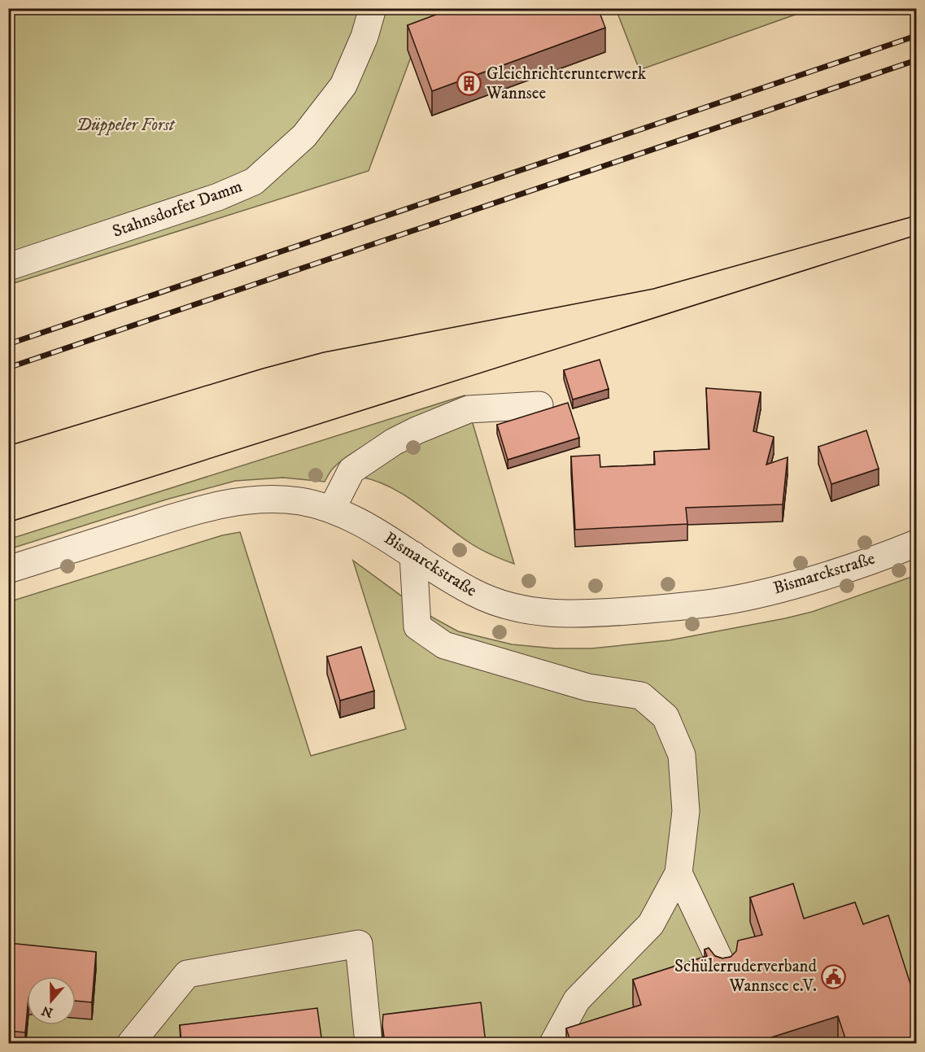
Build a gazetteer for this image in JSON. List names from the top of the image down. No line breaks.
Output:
{"streets":{"street":["Stahnsdorfer Damm","Bismarckstraße"]},"parks":["Düppeler Forst"],"places":{"building":["Gleichrichterunterwerk Wannsee"],"public building":["Schülerruderverband Wannsee e.V."]},"north":"bottom"}
